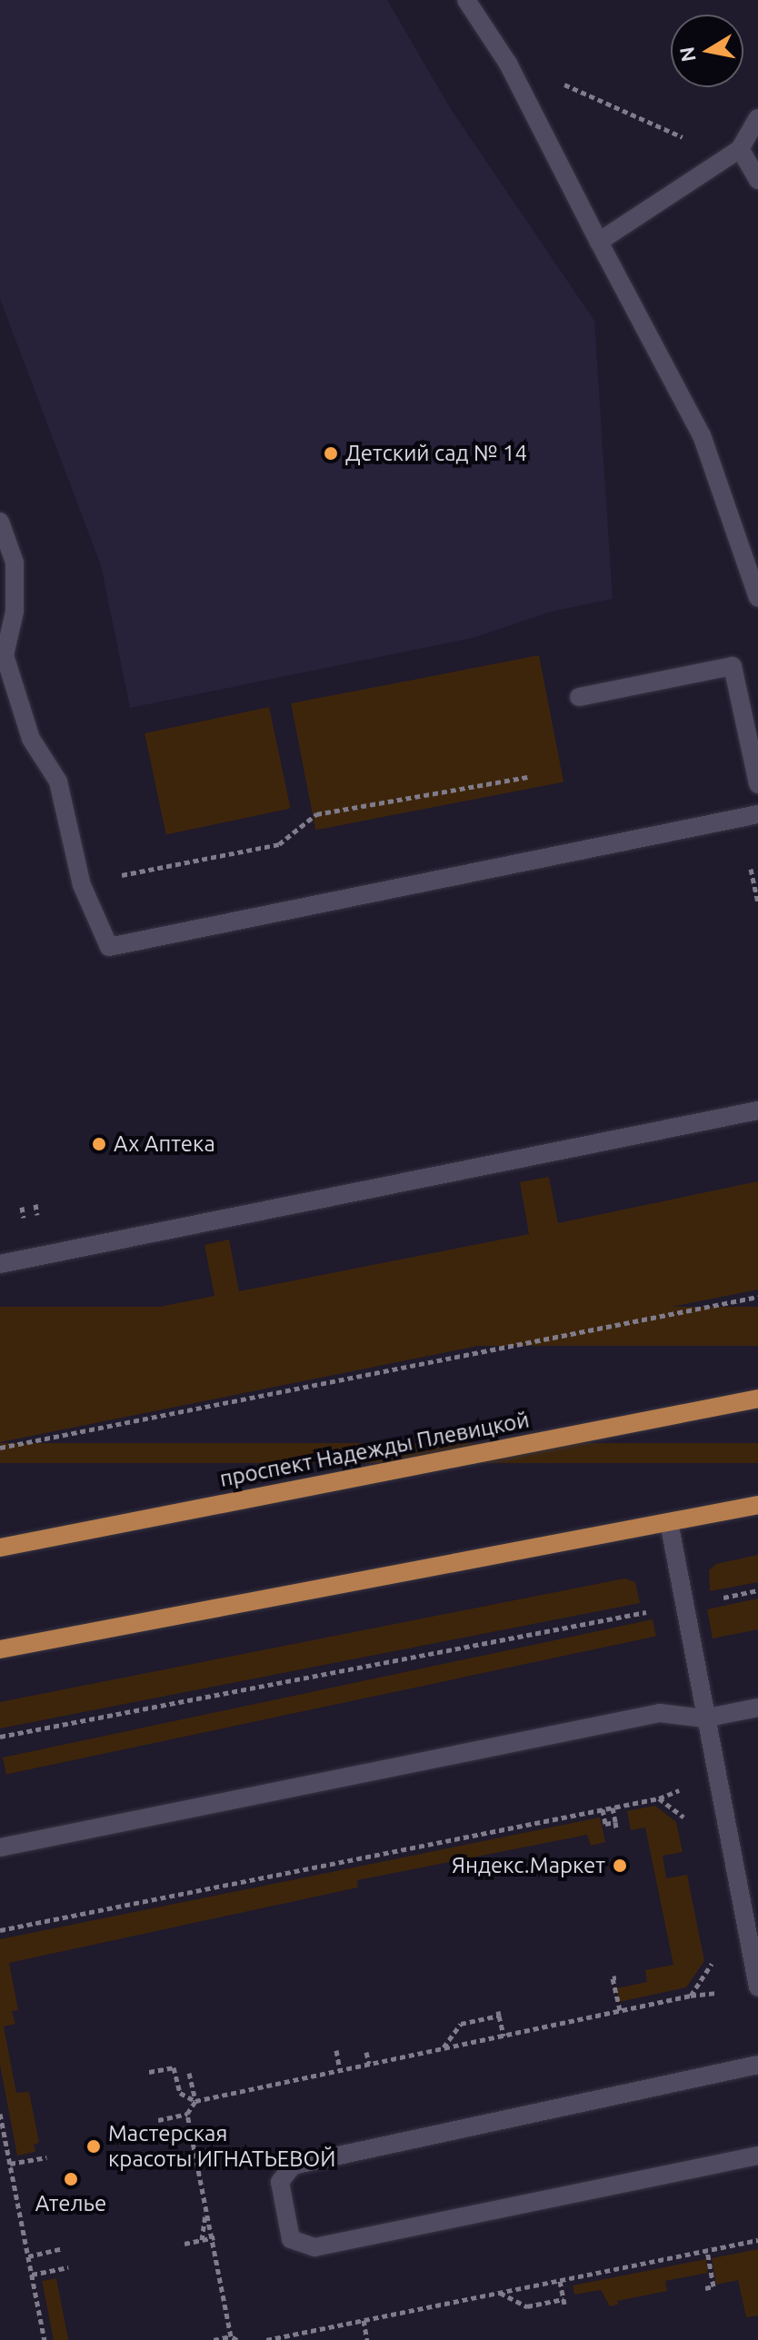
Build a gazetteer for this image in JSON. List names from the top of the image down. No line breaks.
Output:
{"streets":{"main road":["проспект Надежды Плевицкой"]},"places":["Детский сад № 14","Ах Аптека","Яндекс.Маркет","Мастерская красоты ИГНАТЬЕВОЙ","Ателье"],"north":"left"}
